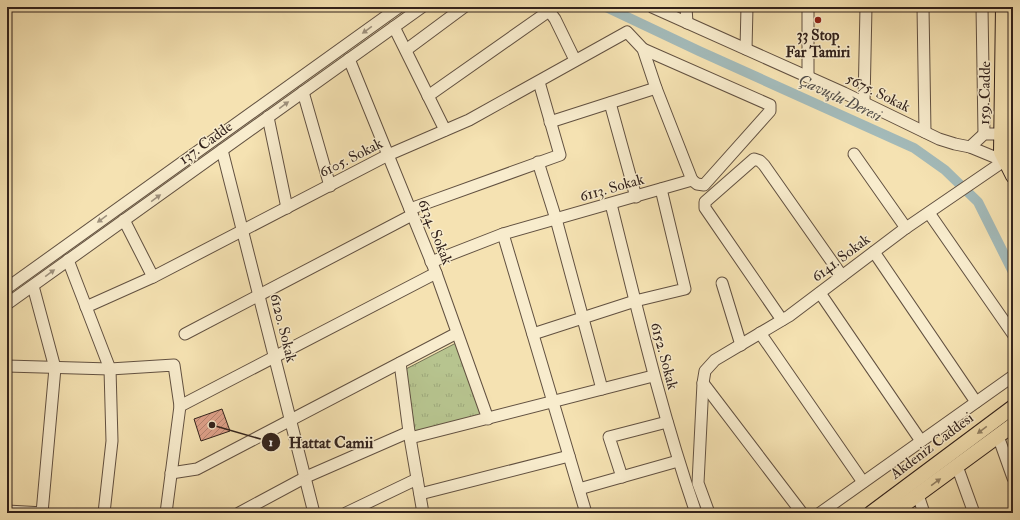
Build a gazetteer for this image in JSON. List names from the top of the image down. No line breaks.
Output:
{"streets":{"main road":["159. Cadde","Akdeniz Caddesi"],"street":["5675. Sokak","137. Cadde","6105. Sokak","6113. Sokak","6134. Sokak","6141. Sokak","6120. Sokak","6152. Sokak"]},"crossings":[["5675. Sokak","159. Cadde"],["5675. Sokak","6141. Sokak"],["159. Cadde","6141. Sokak"],["137. Cadde","6134. Sokak"],["137. Cadde","6120. Sokak"],["6105. Sokak","6113. Sokak"],["6105. Sokak","6134. Sokak"],["6105. Sokak","6120. Sokak"],["6113. Sokak","6134. Sokak"],["6113. Sokak","6152. Sokak"]],"water":["Çavuşlu Deresi"],"places":["33 Stop Far Tamiri","Hattat Camii"]}
